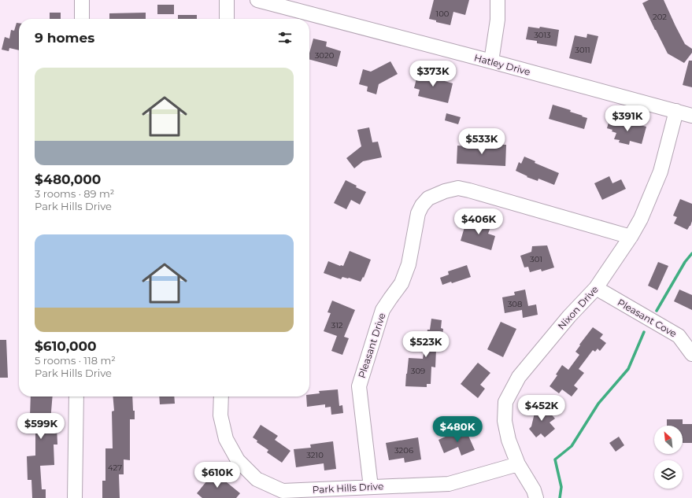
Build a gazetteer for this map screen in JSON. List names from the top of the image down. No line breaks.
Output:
{"streets":{"street":["Hatley Drive","Nixon Drive","Pleasant Cove","Pleasant Drive","Park Hills Drive"]},"crossings":[["Hatley Drive","Nixon Drive"],["Nixon Drive","Pleasant Cove"],["Nixon Drive","Pleasant Drive"],["Nixon Drive","Park Hills Drive"],["Pleasant Drive","Park Hills Drive"]],"house_numbers":["100","202","3013","3011","3020","301","308","312","309","3206","3210","427"],"north":"top left","page":{"heading":"9 homes","list":[{"name":"$480,000","note":"3 rooms · 89 m² · Park Hills Drive"},{"name":"$610,000","note":"5 rooms · 118 m² · Park Hills Drive"}],"price":["$373K","$391K","$533K","$406K","$523K","$452K","$599K","$480K","$610K"]}}
